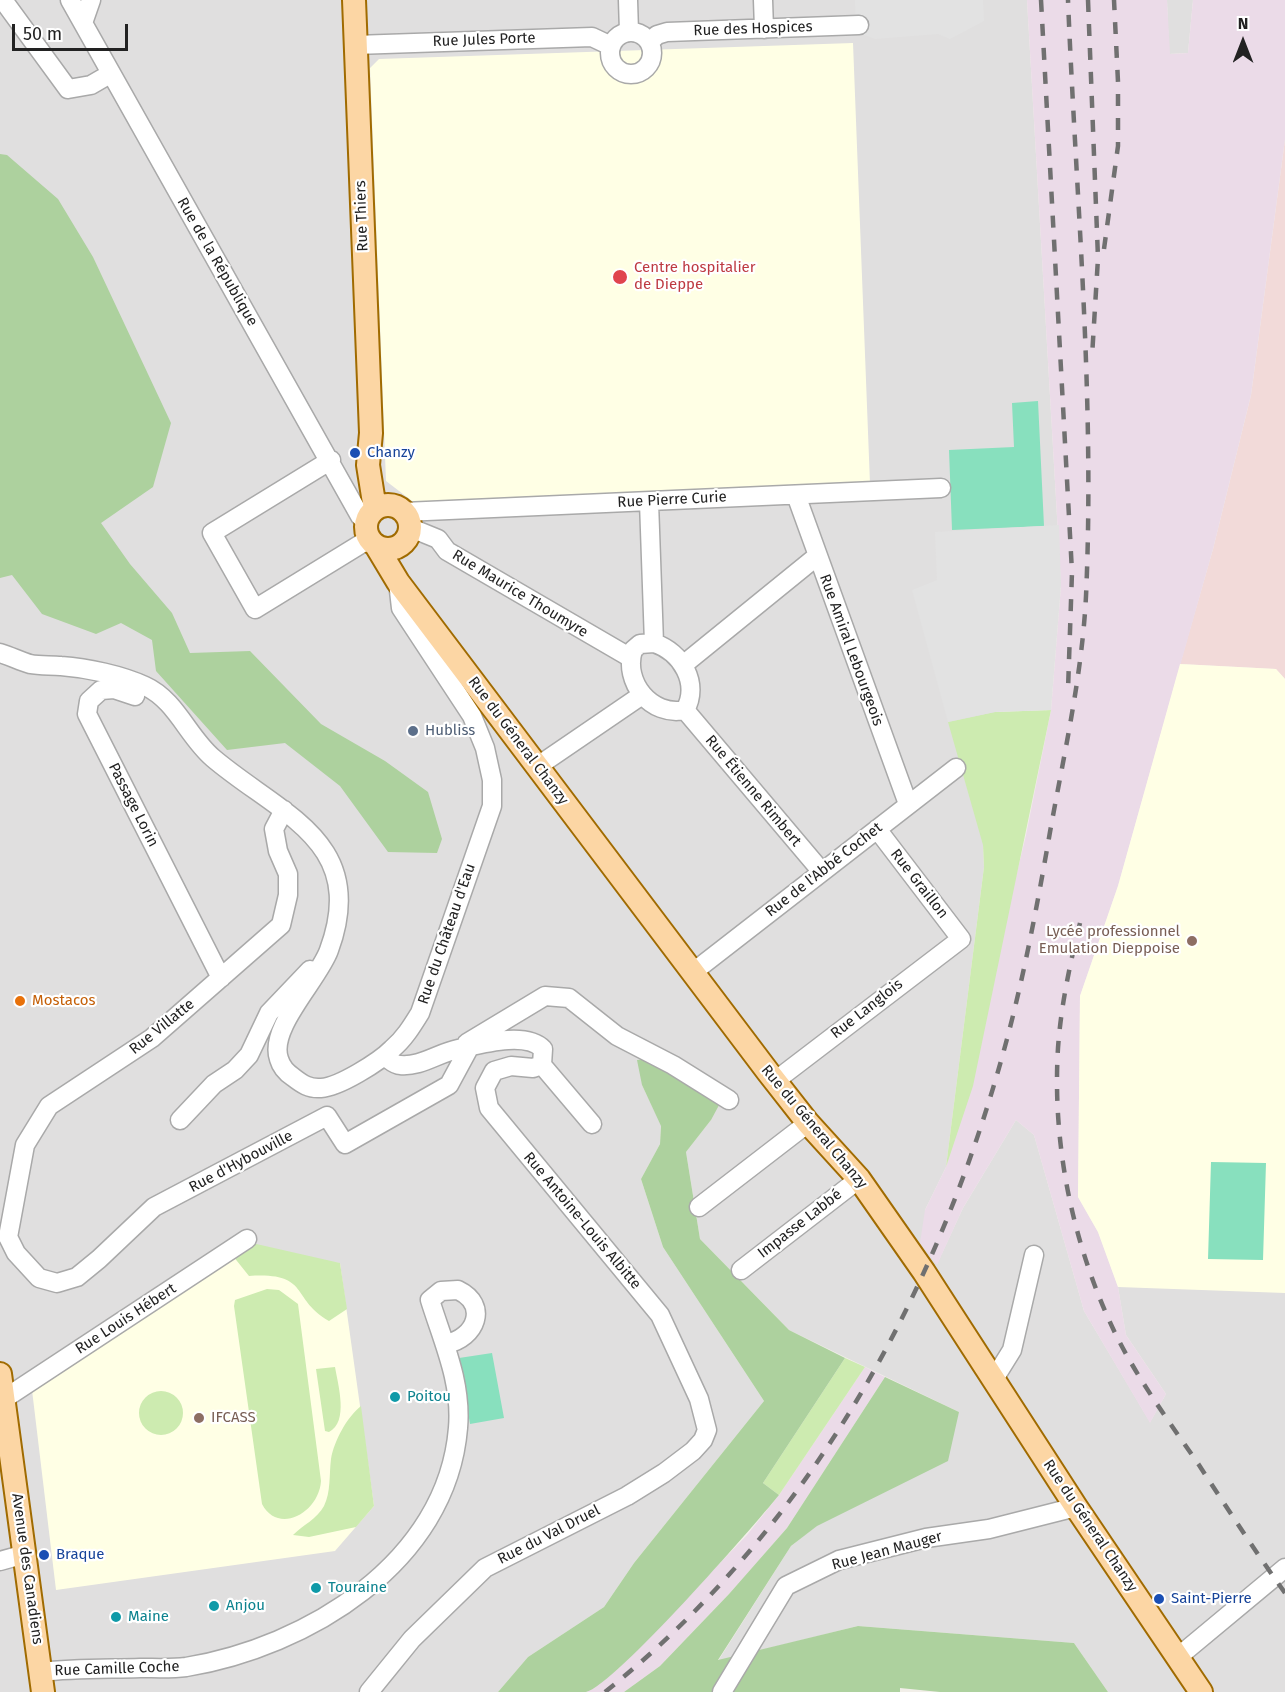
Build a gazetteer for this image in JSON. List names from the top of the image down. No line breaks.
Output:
{"streets":{"main road":["Rue Thiers","Rue du Géneral Chanzy","Avenue des Canadiens"],"street":["Rue des Hospices","Rue Jules Porte","Rue de la République","Rue Pierre Curie","Rue Maurice Thoumyre","Rue Amiral Lebourgeois","Rue Étienne Rimbert","Passage Lorin","Rue de l'Abbé Cochet","Rue Graillon","Rue du Château d'Eau","Rue Langlois","Rue Villatte","Rue d'Hybouville","Rue Antoine-Louis Albitte","Impasse Labbé","Rue Louis Hébert","Rue du Val Druel","Rue Jean Mauger","Rue Camille Coche"]},"crossings":[["Rue des Hospices","Rue Jules Porte"],["Rue Jules Porte","Rue Thiers"],["Rue Thiers","Rue de la République"],["Rue Thiers","Rue Pierre Curie"],["Rue Thiers","Rue Maurice Thoumyre"],["Rue de la République","Rue Pierre Curie"],["Rue de la République","Rue Maurice Thoumyre"],["Rue Pierre Curie","Rue Maurice Thoumyre"],["Rue Pierre Curie","Rue Amiral Lebourgeois"],["Rue Maurice Thoumyre","Rue Étienne Rimbert"],["Rue Amiral Lebourgeois","Rue de l'Abbé Cochet"],["Rue du Géneral Chanzy","Rue de l'Abbé Cochet"],["Rue du Géneral Chanzy","Rue du Château d'Eau"],["Rue du Géneral Chanzy","Rue Langlois"],["Rue du Géneral Chanzy","Impasse Labbé"],["Rue du Géneral Chanzy","Rue Jean Mauger"],["Rue Étienne Rimbert","Rue de l'Abbé Cochet"],["Passage Lorin","Rue du Château d'Eau"],["Passage Lorin","Rue Villatte"],["Rue de l'Abbé Cochet","Rue Graillon"],["Rue Graillon","Rue Langlois"],["Rue du Château d'Eau","Rue Villatte"],["Rue Villatte","Rue d'Hybouville"],["Rue Antoine-Louis Albitte","Rue du Val Druel"],["Rue Louis Hébert","Avenue des Canadiens"],["Avenue des Canadiens","Rue Camille Coche"]],"places":["Centre hospitalier de Dieppe","Chanzy","Hubliss","Lycée professionnel Emulation Dieppoise","Mostacos","Poitou","IFCASS","Braque","Touraine","Saint-Pierre","Anjou","Maine"],"scale_bar":"50 m","north":"top"}
